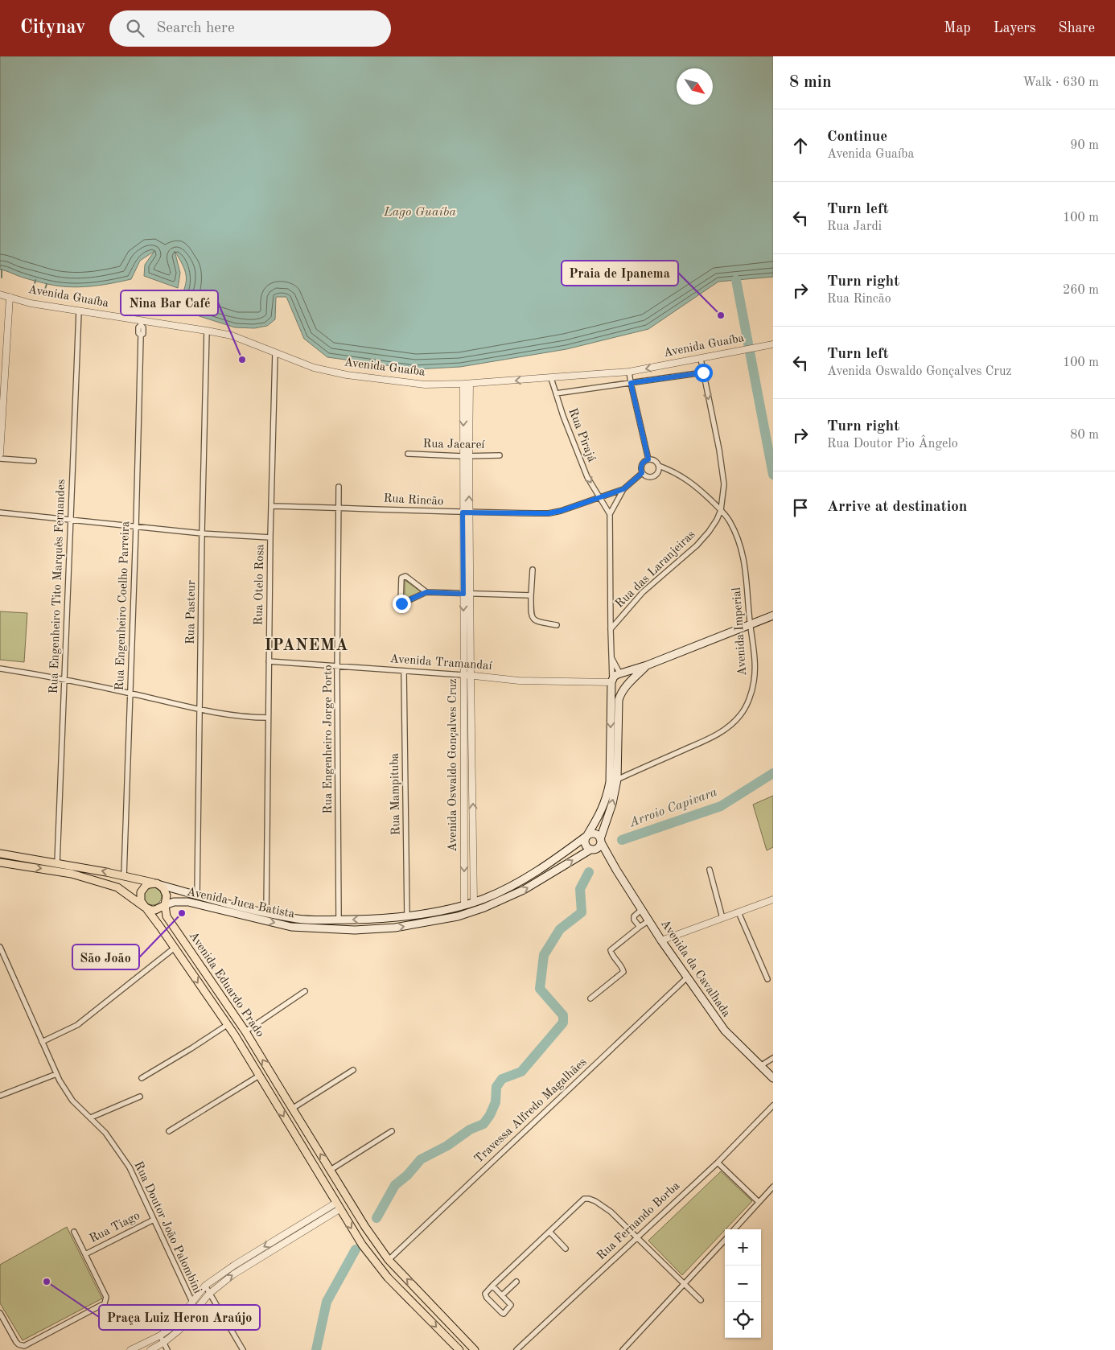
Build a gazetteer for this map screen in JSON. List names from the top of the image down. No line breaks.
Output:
{"streets":{"main road":["Avenida Juca Batista","Avenida da Cavalhada","Avenida Eduardo Prado"],"street":["Avenida Guaíba","Rua Pirajá","Rua Jacareí","Rua Rincão","Rua das Laranjeiras","Rua Otelo Rosa","Rua Engenheiro Tito Marquês Fernandes","Rua Engenheiro Coelho Parreira","Rua Pasteur","Avenida Imperial","Avenida Tramandaí","Rua Engenheiro Jorge Porto","Avenida Oswaldo Gonçalves Cruz","Rua Mampituba","Travessa Alfredo Magalhães","Rua Fernando Borba","Rua Tiago","Rua Doutor João Palombini"]},"crossings":[["Avenida Guaíba","Rua Pirajá"],["Avenida Guaíba","Rua das Laranjeiras"],["Avenida Guaíba","Rua Otelo Rosa"],["Avenida Guaíba","Rua Engenheiro Tito Marquês Fernandes"],["Avenida Guaíba","Rua Engenheiro Coelho Parreira"],["Avenida Guaíba","Rua Pasteur"],["Avenida Guaíba","Avenida Oswaldo Gonçalves Cruz"],["Rua Pirajá","Rua Rincão"],["Rua Jacareí","Avenida Oswaldo Gonçalves Cruz"],["Rua Rincão","Rua Otelo Rosa"],["Rua Rincão","Avenida Imperial"],["Rua Rincão","Rua Engenheiro Jorge Porto"],["Rua Rincão","Avenida Oswaldo Gonçalves Cruz"],["Rua das Laranjeiras","Avenida Imperial"],["Rua Otelo Rosa","Avenida Tramandaí"],["Rua Otelo Rosa","Avenida Juca Batista"],["Rua Engenheiro Tito Marquês Fernandes","Avenida Juca Batista"],["Rua Engenheiro Coelho Parreira","Avenida Juca Batista"],["Rua Pasteur","Avenida Juca Batista"],["Avenida Tramandaí","Rua Engenheiro Jorge Porto"],["Avenida Tramandaí","Avenida Oswaldo Gonçalves Cruz"],["Avenida Tramandaí","Rua Mampituba"],["Rua Engenheiro Jorge Porto","Avenida Juca Batista"],["Avenida Oswaldo Gonçalves Cruz","Avenida Juca Batista"],["Rua Mampituba","Avenida Juca Batista"],["Avenida Juca Batista","Avenida da Cavalhada"],["Avenida Juca Batista","Avenida Eduardo Prado"],["Avenida da Cavalhada","Travessa Alfredo Magalhães"],["Avenida Eduardo Prado","Travessa Alfredo Magalhães"],["Rua Tiago","Rua Doutor João Palombini"]],"one_way":["Rua Pirajá","Rua das Laranjeiras"],"districts":["IPANEMA"],"water":["Lago Guaíba","Arroio Capivara"],"places":["Praia de Ipanema","Nina Bar Café","São João","Praça Luiz Heron Araújo"],"north":"bottom right","page":{"header":"Citynav","search":"Search here","nav":["Map","Layers","Share"],"heading":["8 min","Walk · 630 m"],"list":[["Continue","Avenida Guaíba","90 m"],["Turn left","Rua Jardi","100 m"],["Turn right","Rua Rincão","260 m"],["Turn left","Avenida Oswaldo Gonçalves Cruz","100 m"],["Turn right","Rua Doutor Pio Ângelo","80 m"],"Arrive at destination"],"map_buttons":["+","−"]}}
